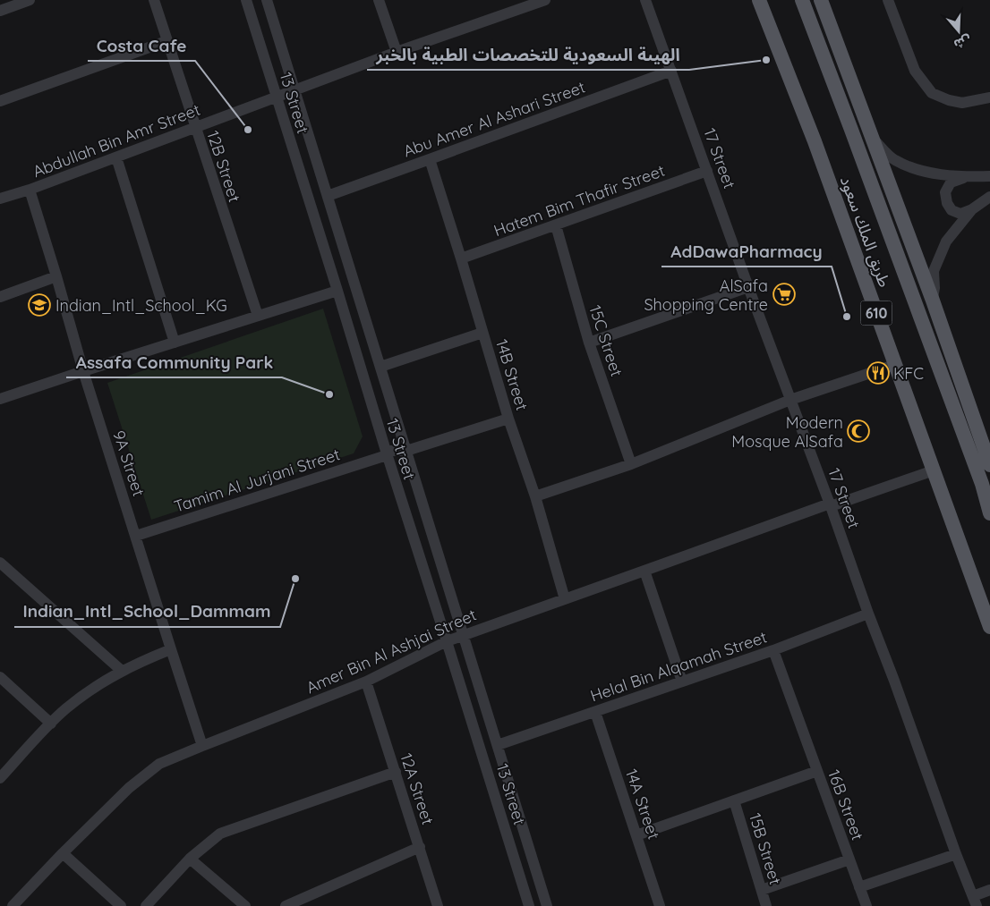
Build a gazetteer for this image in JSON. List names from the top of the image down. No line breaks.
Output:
{"streets":{"main road":["طريق الملك سعود","610"],"street":["13 Street","Abu Amer Al Ashari Street","Abdullah Bin Amr Street","17 Street","12B Street","Hatem Bim Thafir Street","15C Street","14B Street","9A Street","Tamim Al Jurjani Street","Amer Bin Al Ashjai Street","Helal Bin Alqamah Street","12A Street","14A Street","16B Street","15B Street"]},"crossings":[["13 Street","Abu Amer Al Ashari Street"],["13 Street","Abdullah Bin Amr Street"],["13 Street","Tamim Al Jurjani Street"],["13 Street","Amer Bin Al Ashjai Street"],["13 Street","Helal Bin Alqamah Street"],["Abu Amer Al Ashari Street","17 Street"],["Abu Amer Al Ashari Street","14B Street"],["Abdullah Bin Amr Street","12B Street"],["Abdullah Bin Amr Street","9A Street"],["17 Street","Hatem Bim Thafir Street"],["17 Street","Amer Bin Al Ashjai Street"],["17 Street","Helal Bin Alqamah Street"],["Hatem Bim Thafir Street","15C Street"],["Hatem Bim Thafir Street","14B Street"],["طريق الملك سعود","Amer Bin Al Ashjai Street"],["14B Street","Tamim Al Jurjani Street"],["14B Street","Amer Bin Al Ashjai Street"],["9A Street","Tamim Al Jurjani Street"],["9A Street","Amer Bin Al Ashjai Street"],["Amer Bin Al Ashjai Street","12A Street"],["Helal Bin Alqamah Street","14A Street"],["Helal Bin Alqamah Street","16B Street"]],"places":{"other":["الهيىة السعودية للتخصصات الطبية بالخبر","Costa Cafe","AdDawaPharmacy","Assafa Community Park","Indian_Intl_School_Dammam"],"supermarket":["AlSafa Shopping Centre"],"school or university":["Indian_Intl_School_KG"],"restaurant":["KFC"],"mosque":["Modern Mosque AlSafa"]},"north":"bottom"}
